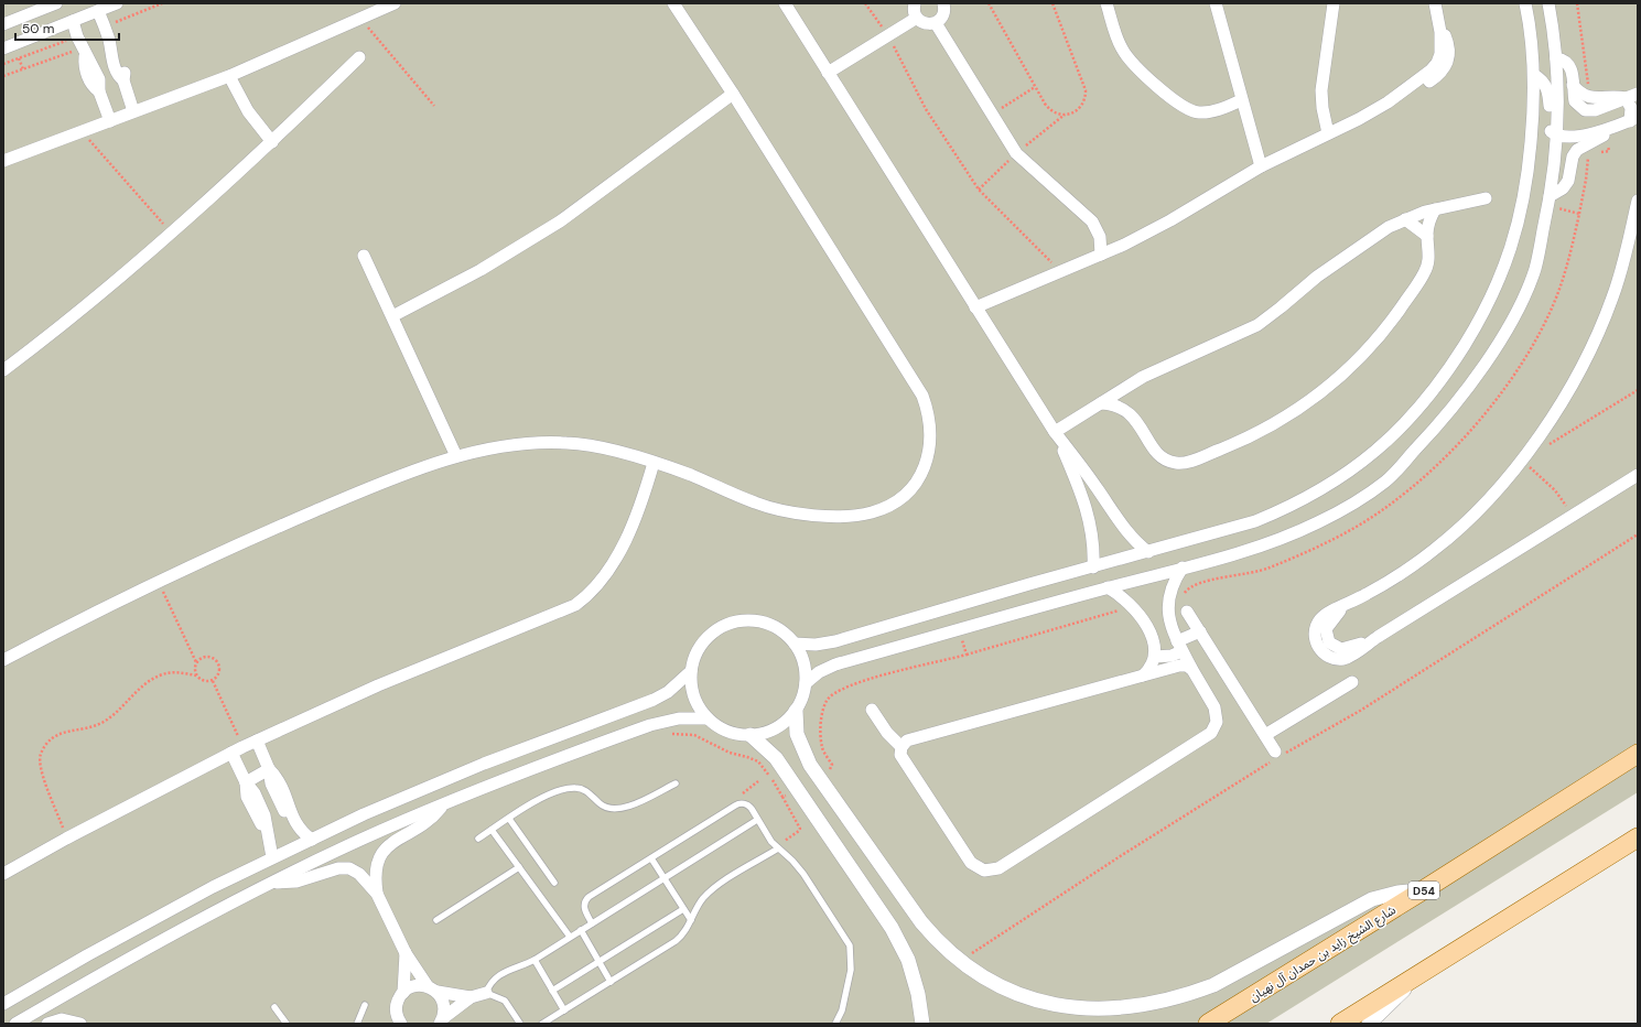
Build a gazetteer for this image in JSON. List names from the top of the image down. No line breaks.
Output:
{"streets":{"main road":["D54","شارع الشيخ زايد بن حمدان آل نهيان"]},"scale_bar":"50 m"}
